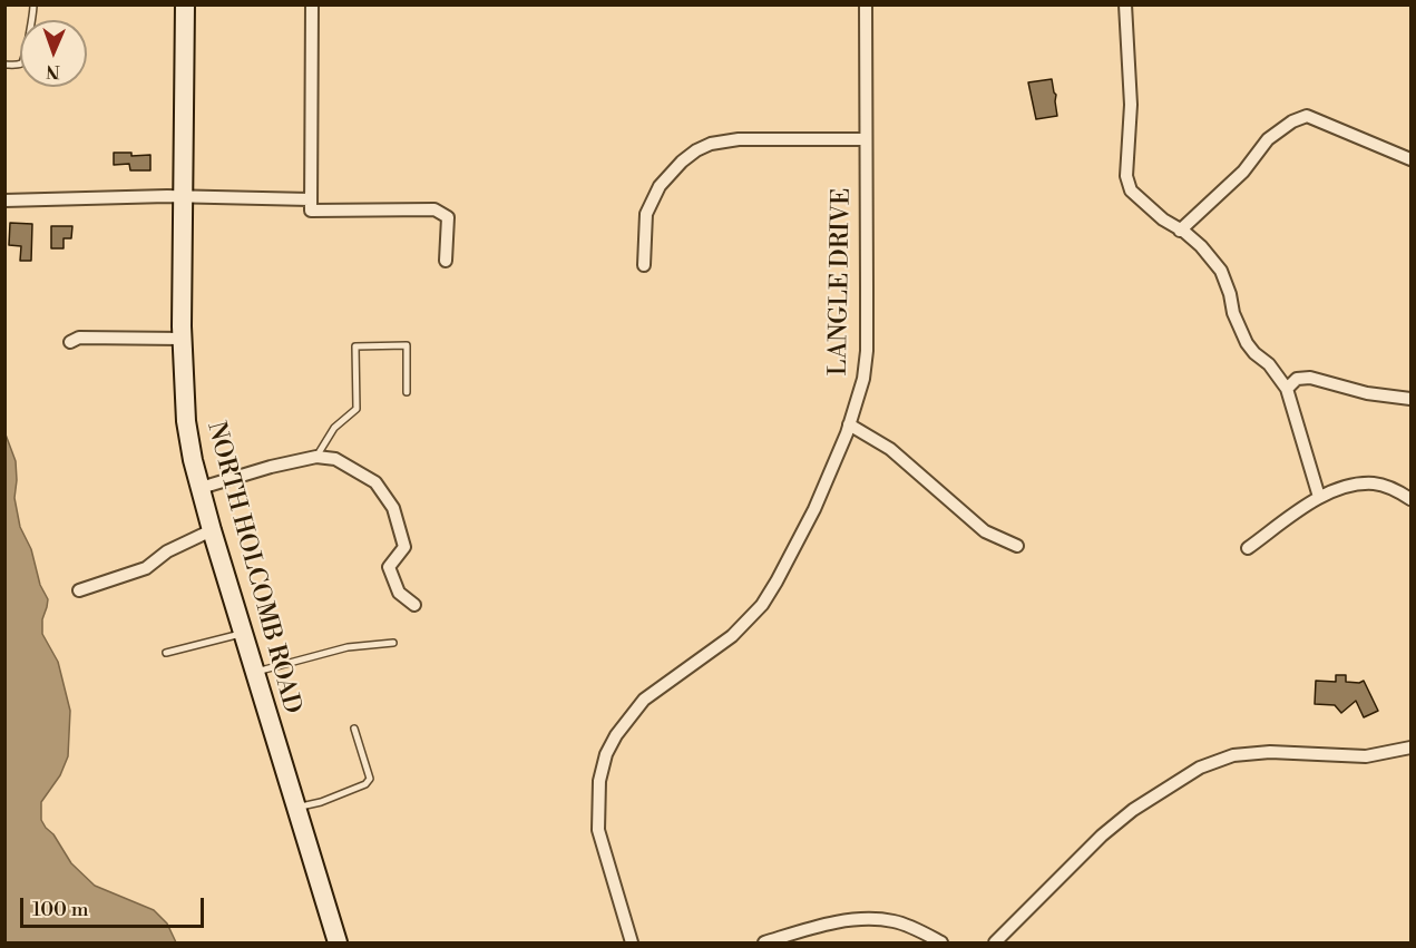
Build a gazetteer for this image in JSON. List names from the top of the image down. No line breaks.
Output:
{"streets":{"street":["LANGLE DRIVE","NORTH HOLCOMB ROAD"]},"scale_bar":"100 m","north":"bottom"}
